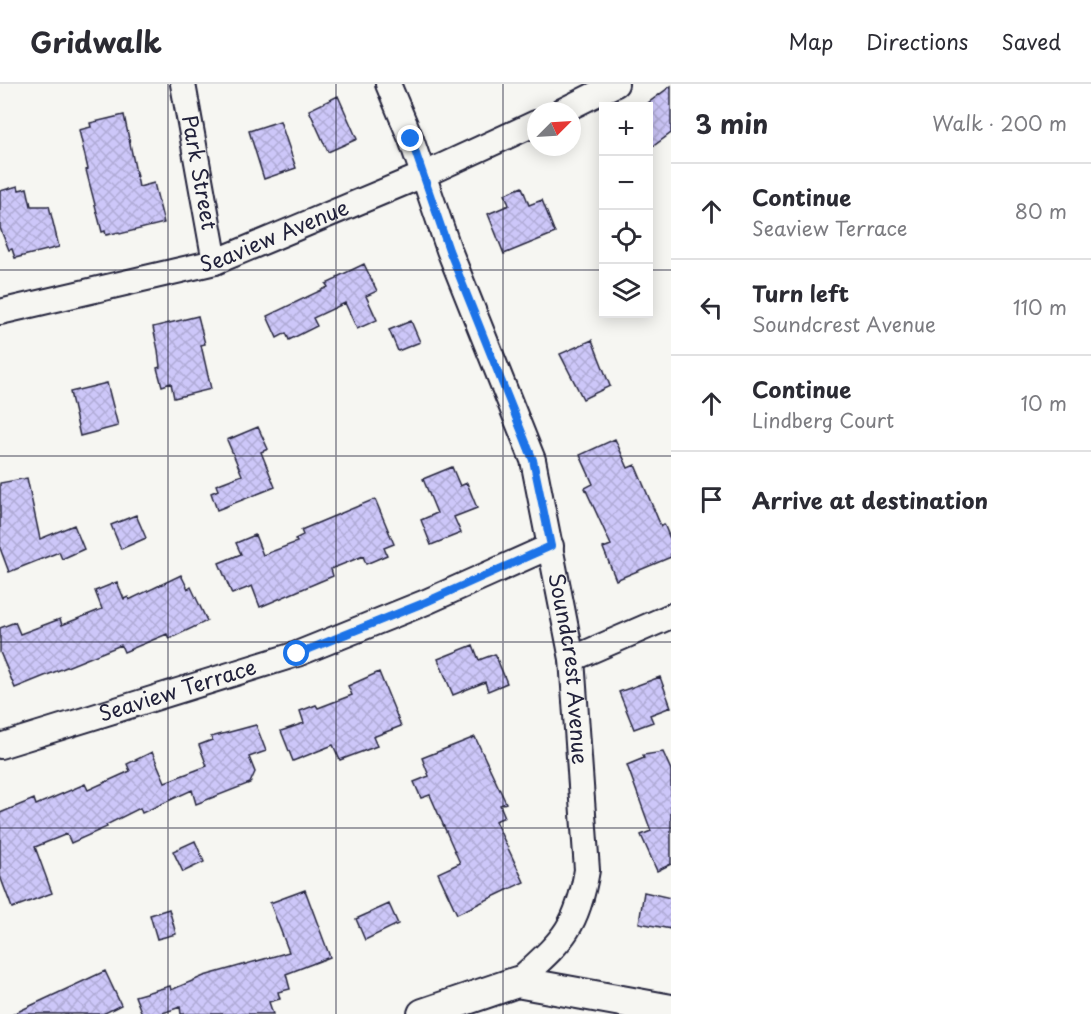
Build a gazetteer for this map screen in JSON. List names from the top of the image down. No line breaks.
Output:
{"streets":{"street":["Park Street","Seaview Avenue","Soundcrest Avenue","Seaview Terrace"]},"crossings":[["Park Street","Seaview Avenue"],["Seaview Avenue","Soundcrest Avenue"],["Soundcrest Avenue","Seaview Terrace"]],"north":"top right","page":{"header":"Gridwalk","nav":["Map","Directions","Saved"],"heading":["3 min","Walk · 200 m"],"map_buttons":["+","−"],"list":[["Continue","Seaview Terrace","80 m"],["Turn left","Soundcrest Avenue","110 m"],["Continue","Lindberg Court","10 m"],"Arrive at destination"]}}
